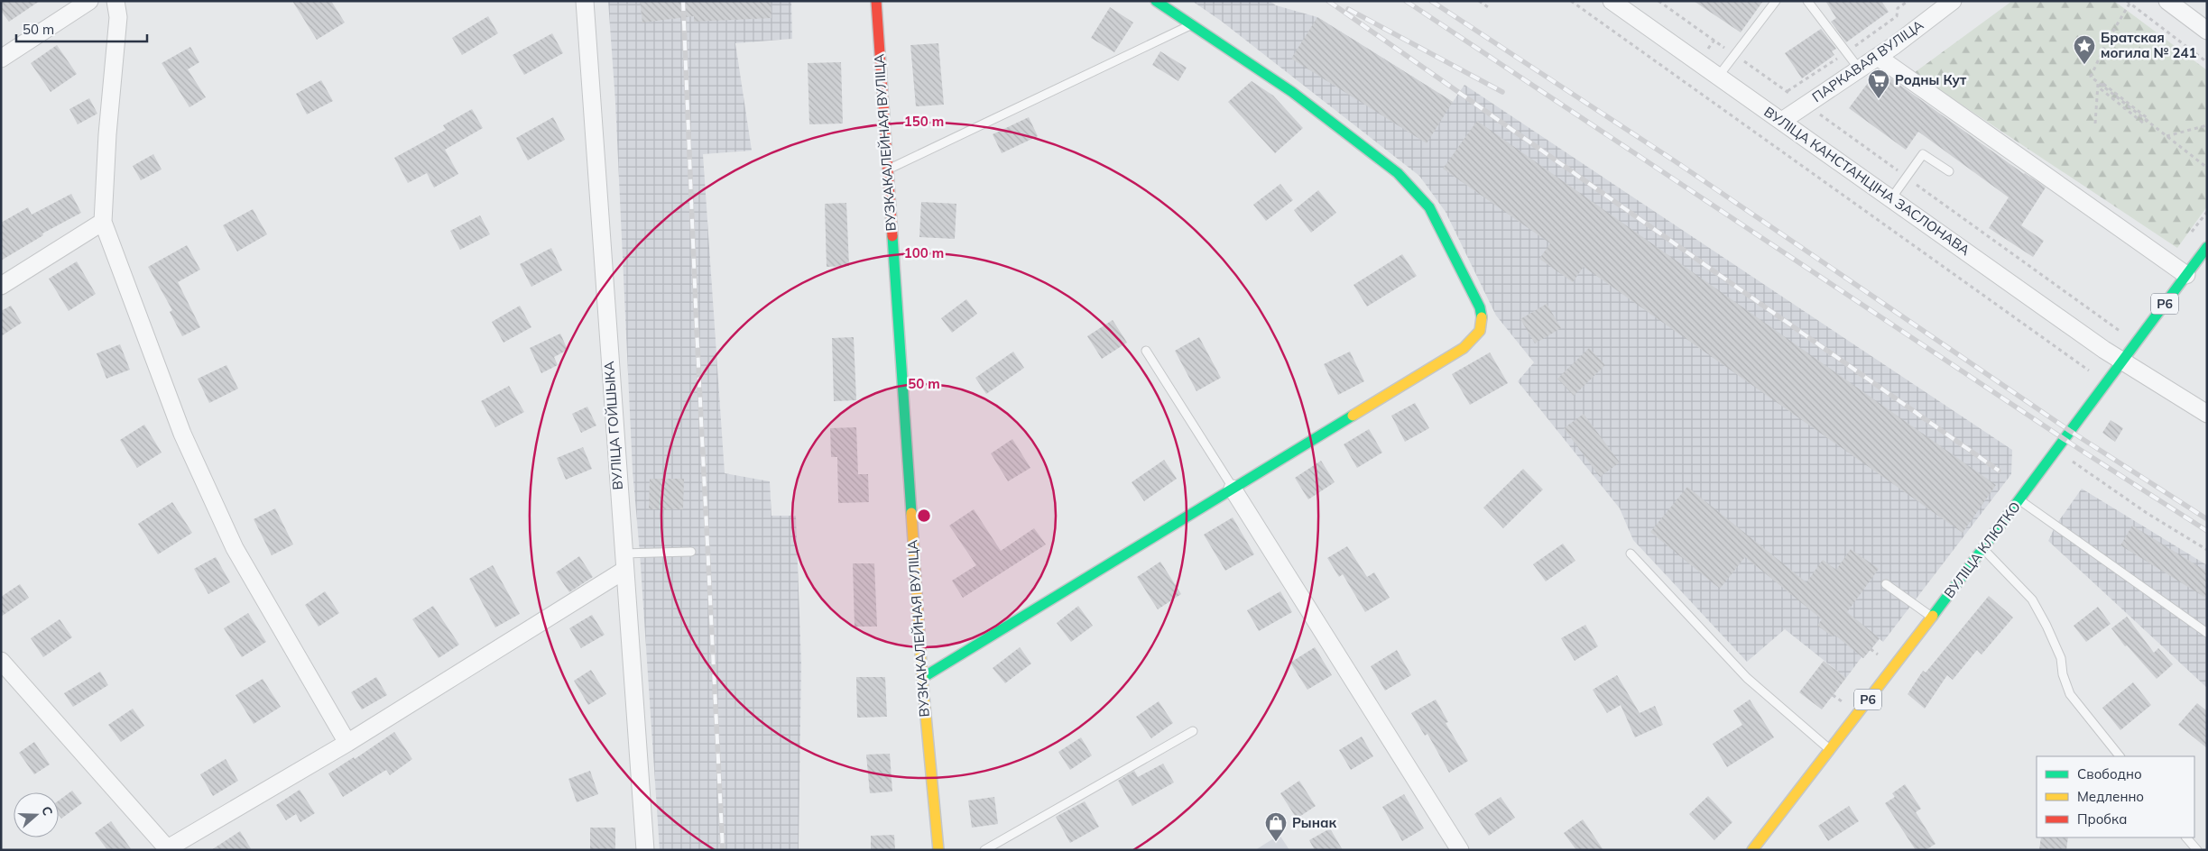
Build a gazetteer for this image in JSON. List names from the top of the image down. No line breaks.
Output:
{"streets":{"street":["ПАРКАВАЯ ВУЛІЦА","ВУЗКАКАЛЕЙНАЯ ВУЛІЦА","ВУЛІЦА КАНСТАНЦІНА ЗАСЛОНАВА","Р6","ВУЛІЦА ГОЙШЫКА","ВУЛІЦА КЛЮТКО"]},"crossings":[["ПАРКАВАЯ ВУЛІЦА","ВУЛІЦА КАНСТАНЦІНА ЗАСЛОНАВА"],["ВУЛІЦА КАНСТАНЦІНА ЗАСЛОНАВА","ВУЛІЦА КЛЮТКО"]],"places":{"place":["Братская могила № 241"],"supermarket":["Родны Кут"],"shop":["Рынак"]},"legend":["Свободно","Медленно","Пробка"],"scale_bar":"50 m","north":"right","rings":["150 m","100 m","50 m"]}
